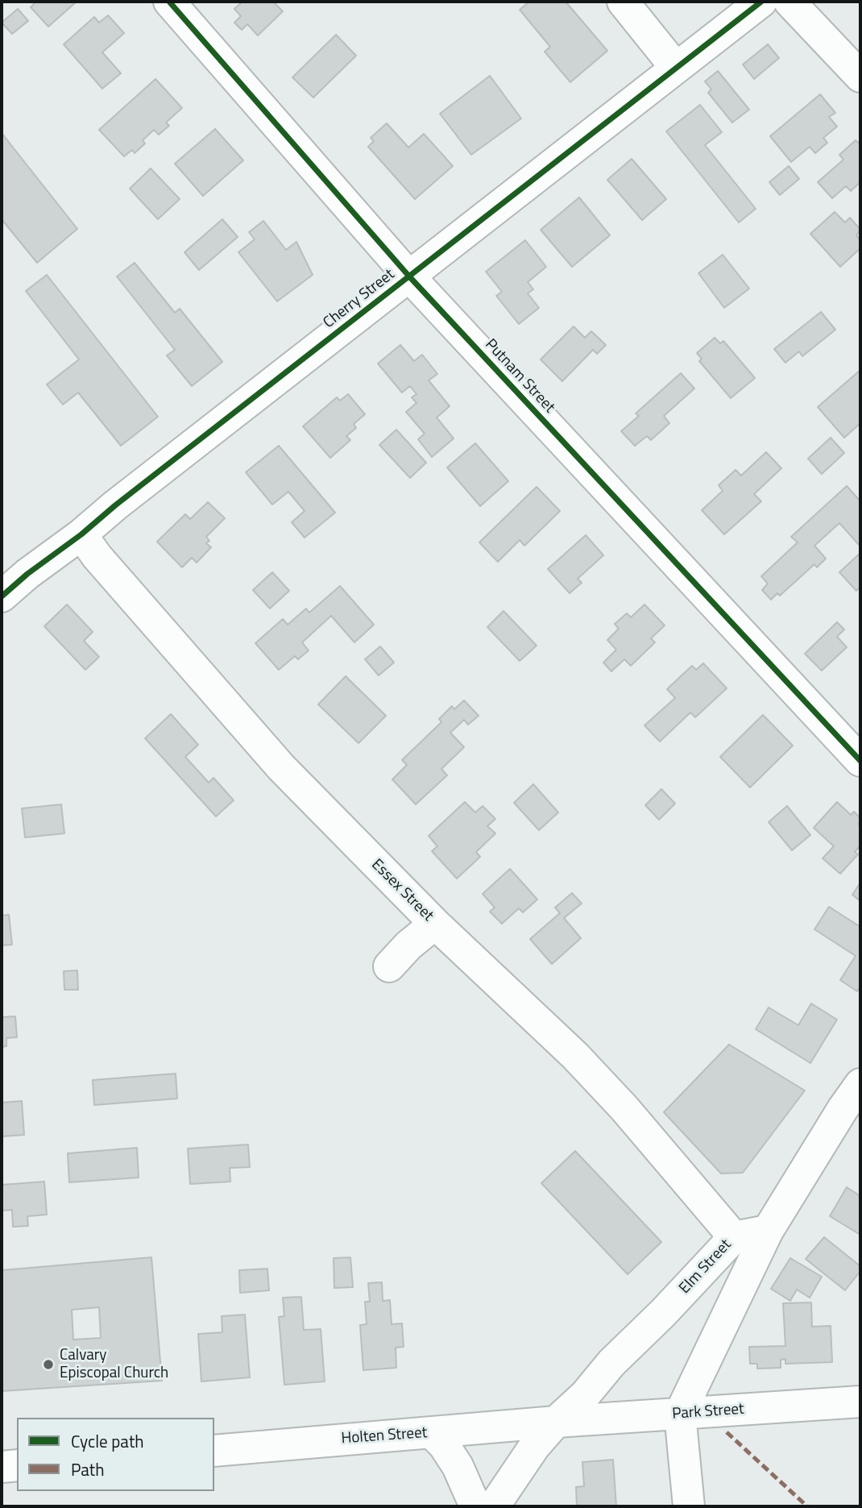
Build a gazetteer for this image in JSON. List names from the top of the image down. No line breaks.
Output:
{"streets":{"street":["Cherry Street","Putnam Street","Essex Street","Elm Street","Park Street","Holten Street"]},"crossings":[["Cherry Street","Putnam Street"],["Cherry Street","Essex Street"],["Essex Street","Elm Street"],["Elm Street","Park Street"],["Elm Street","Holten Street"],["Park Street","Holten Street"]],"places":["Calvary Episcopal Church"],"legend":["Cycle path","Path"]}
